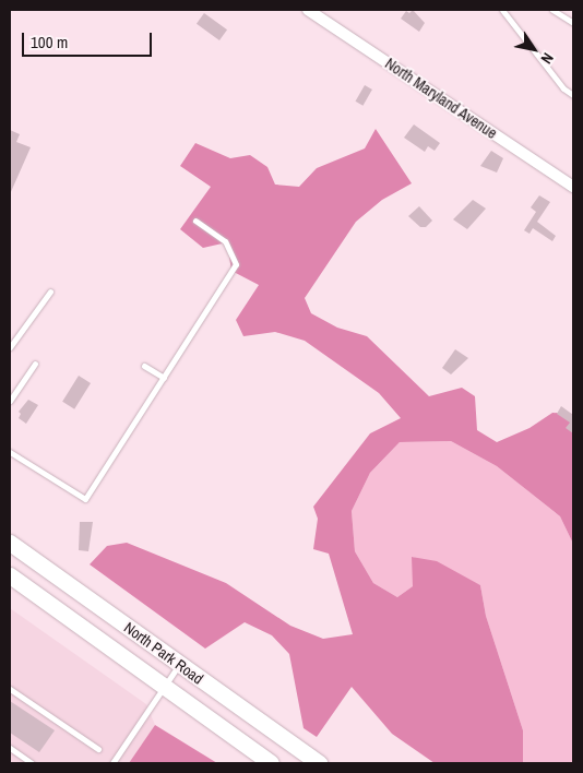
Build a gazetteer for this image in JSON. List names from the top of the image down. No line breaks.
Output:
{"streets":{"main road":["North Park Road"],"street":["North Maryland Avenue"]},"scale_bar":"100 m","north":"bottom right"}
